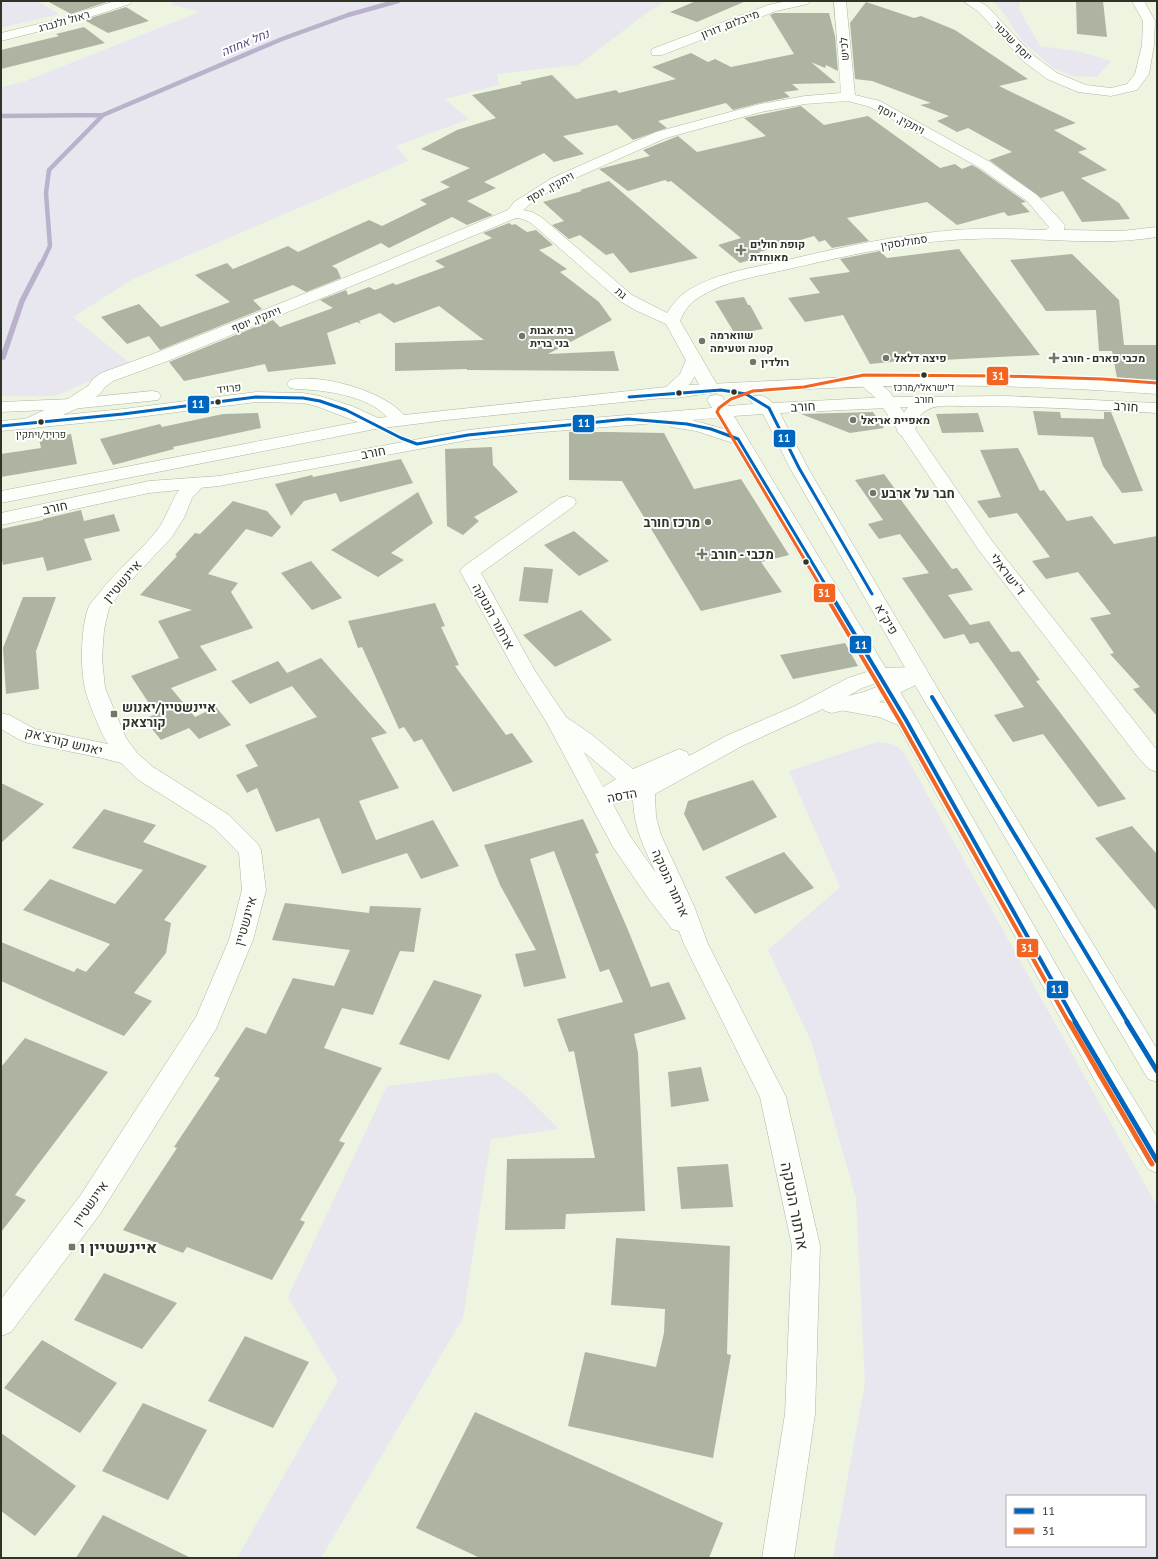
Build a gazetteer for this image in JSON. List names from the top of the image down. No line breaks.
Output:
{"streets":{"street":["ראול ולנברג","מייבלום, דורון","יוסף שכטר","לכיש","ויתקין, יוסף","סמולנסקין","גת","פרויד","חורב","ד'ישראלי","איינשטיין","ארתור הנטקה","פיק\"א","יאנוש קורצ'אק","הדסה"]},"crossings":[["לכיש","ויתקין, יוסף"],["ויתקין, יוסף","סמולנסקין"],["ויתקין, יוסף","גת"],["ויתקין, יוסף","פרויד"],["סמולנסקין","גת"],["פרויד","חורב"],["חורב","ד'ישראלי"],["חורב","איינשטיין"],["חורב","פיק\"א"],["איינשטיין","יאנוש קורצ'אק"],["ארתור הנטקה","הדסה"],["פיק\"א","הדסה"]],"water":["נחל אחוזה"],"places":{"health":["קופת חולים מאוחדת","מכבי פארם - חורב","מכבי - חורב"],"other":["בית אבות בני ברית","שווארמה קטנה וטעימה","פיצה דלאל","רולדין","ד׳ישראלי/מרכז חורב","מאפיית אריאל","פרויד/ויתקין","חבר על ארבע","מרכז חורב"],"transit":["איינשטיין/יאנוש קורצאק","איינשטיין ו"]},"lines":["transit line 31","transit line 11"],"legend":["11","31"]}
